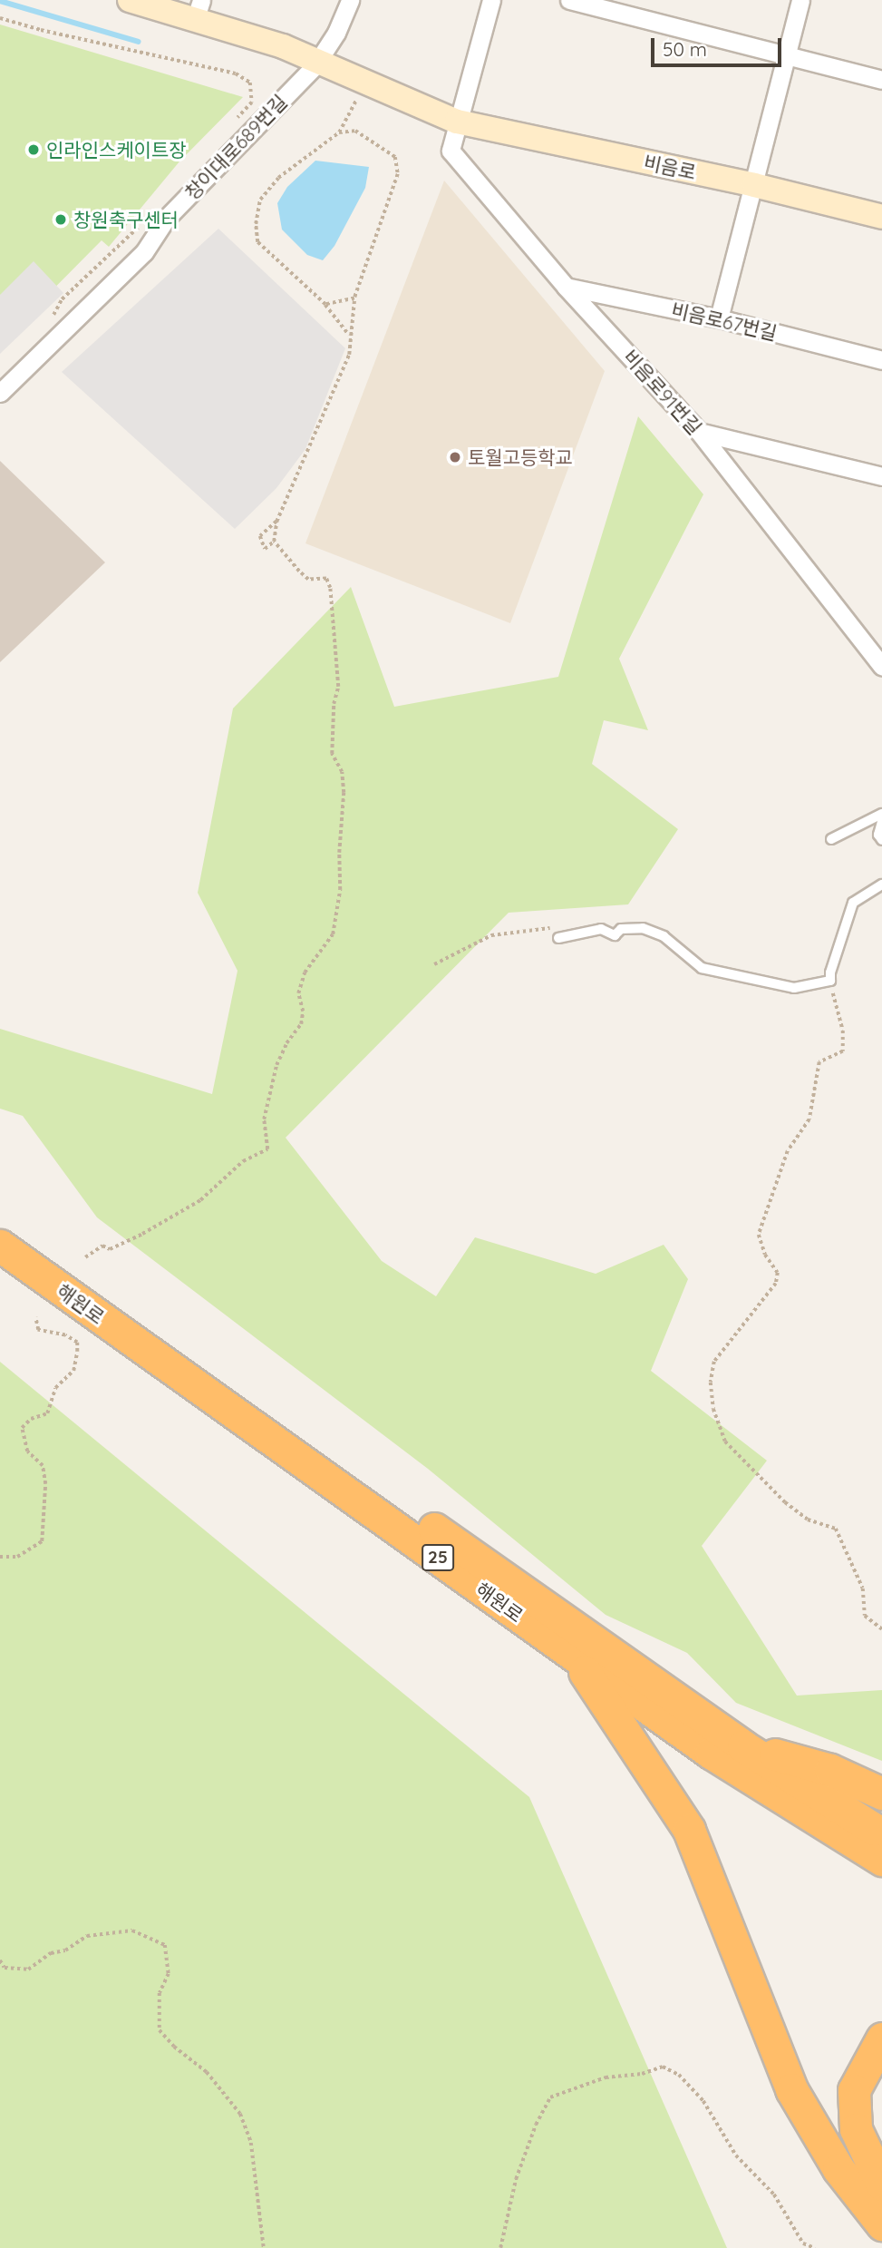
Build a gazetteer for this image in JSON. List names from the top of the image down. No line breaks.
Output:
{"streets":{"highway":["해원로","25"],"street":["창이대로689번길","비음로","비음로67번길","비음로91번길"]},"crossings":[["창이대로689번길","비음로"],["비음로","비음로91번길"],["비음로67번길","비음로91번길"]],"places":["인라인스케이트장","창원축구센터","토월고등학교"],"scale_bar":"50 m"}
